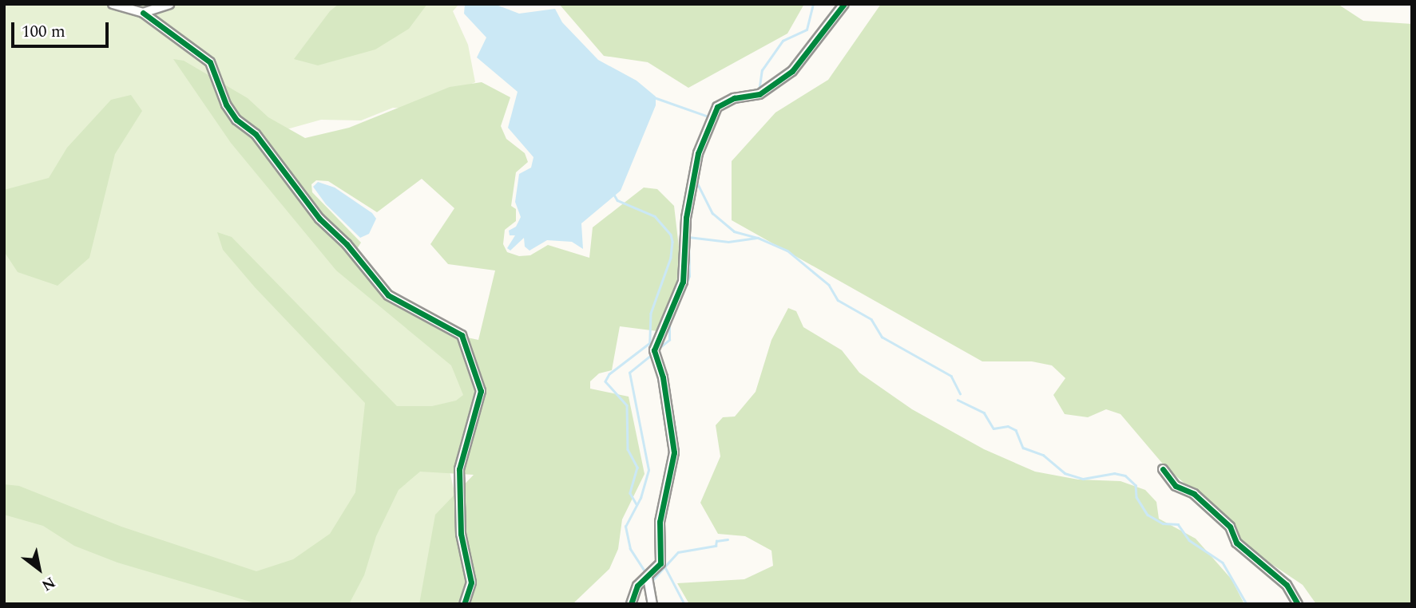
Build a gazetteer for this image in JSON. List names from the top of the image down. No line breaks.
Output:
{"scale_bar":"100 m","north":"bottom right"}
